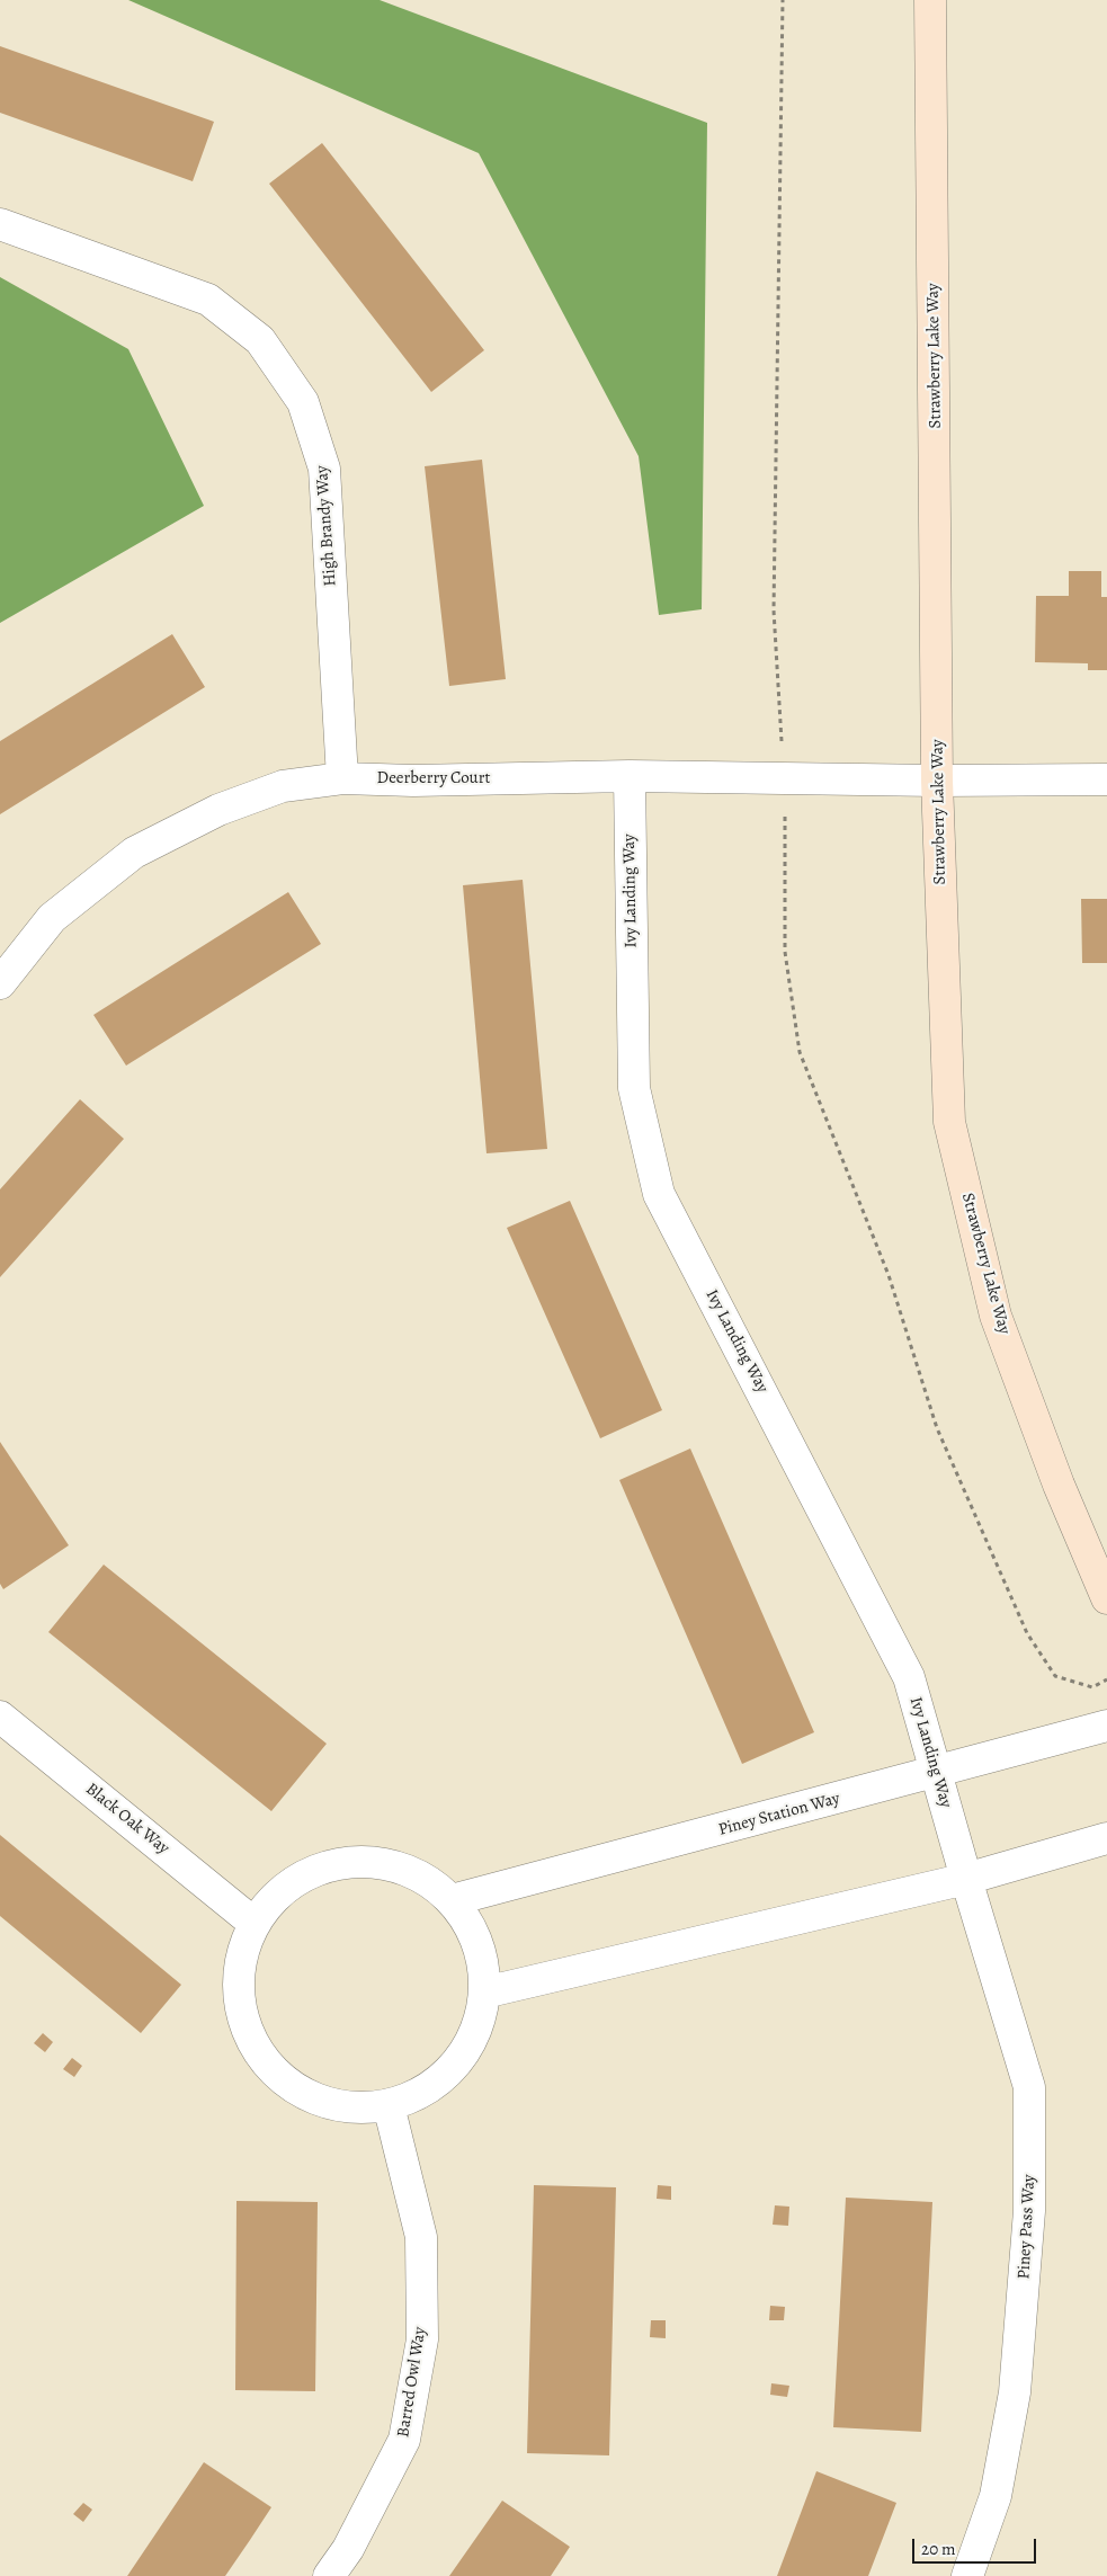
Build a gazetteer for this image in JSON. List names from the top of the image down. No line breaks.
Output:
{"streets":{"street":["Strawberry Lake Way","High Brandy Way","Deerberry Court","Ivy Landing Way","Piney Station Way","Black Oak Way","Piney Pass Way","Barred Owl Way"]},"crossings":[["Strawberry Lake Way","Deerberry Court"],["High Brandy Way","Deerberry Court"],["Deerberry Court","Ivy Landing Way"],["Ivy Landing Way","Piney Station Way"],["Ivy Landing Way","Piney Pass Way"]],"scale_bar":"20 m"}
